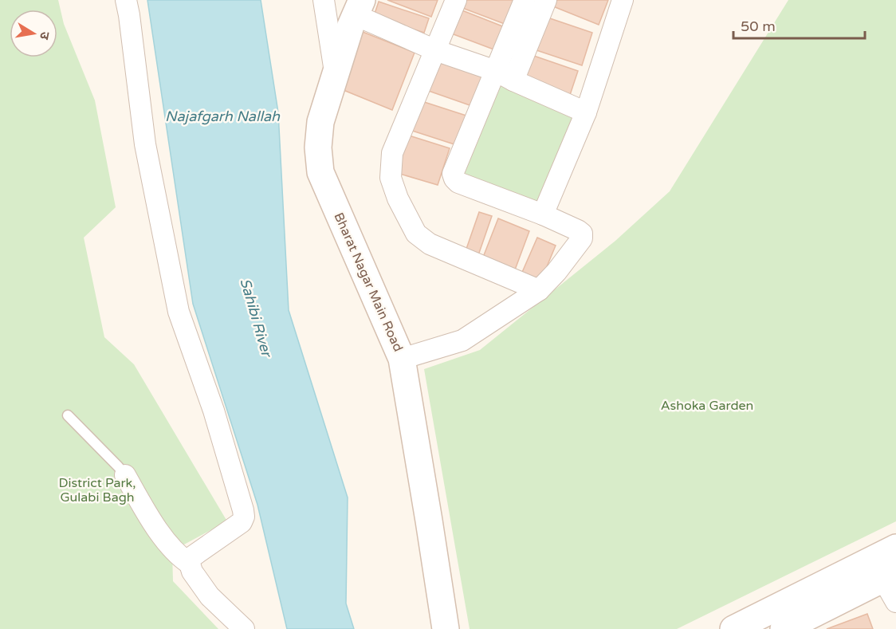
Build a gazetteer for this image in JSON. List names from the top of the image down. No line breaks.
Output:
{"streets":{"street":["Bharat Nagar Main Road"]},"water":["Najafgarh Nallah","Sahibi River"],"parks":["Ashoka Garden","District Park, Gulabi Bagh"],"scale_bar":"50 m","north":"right"}
